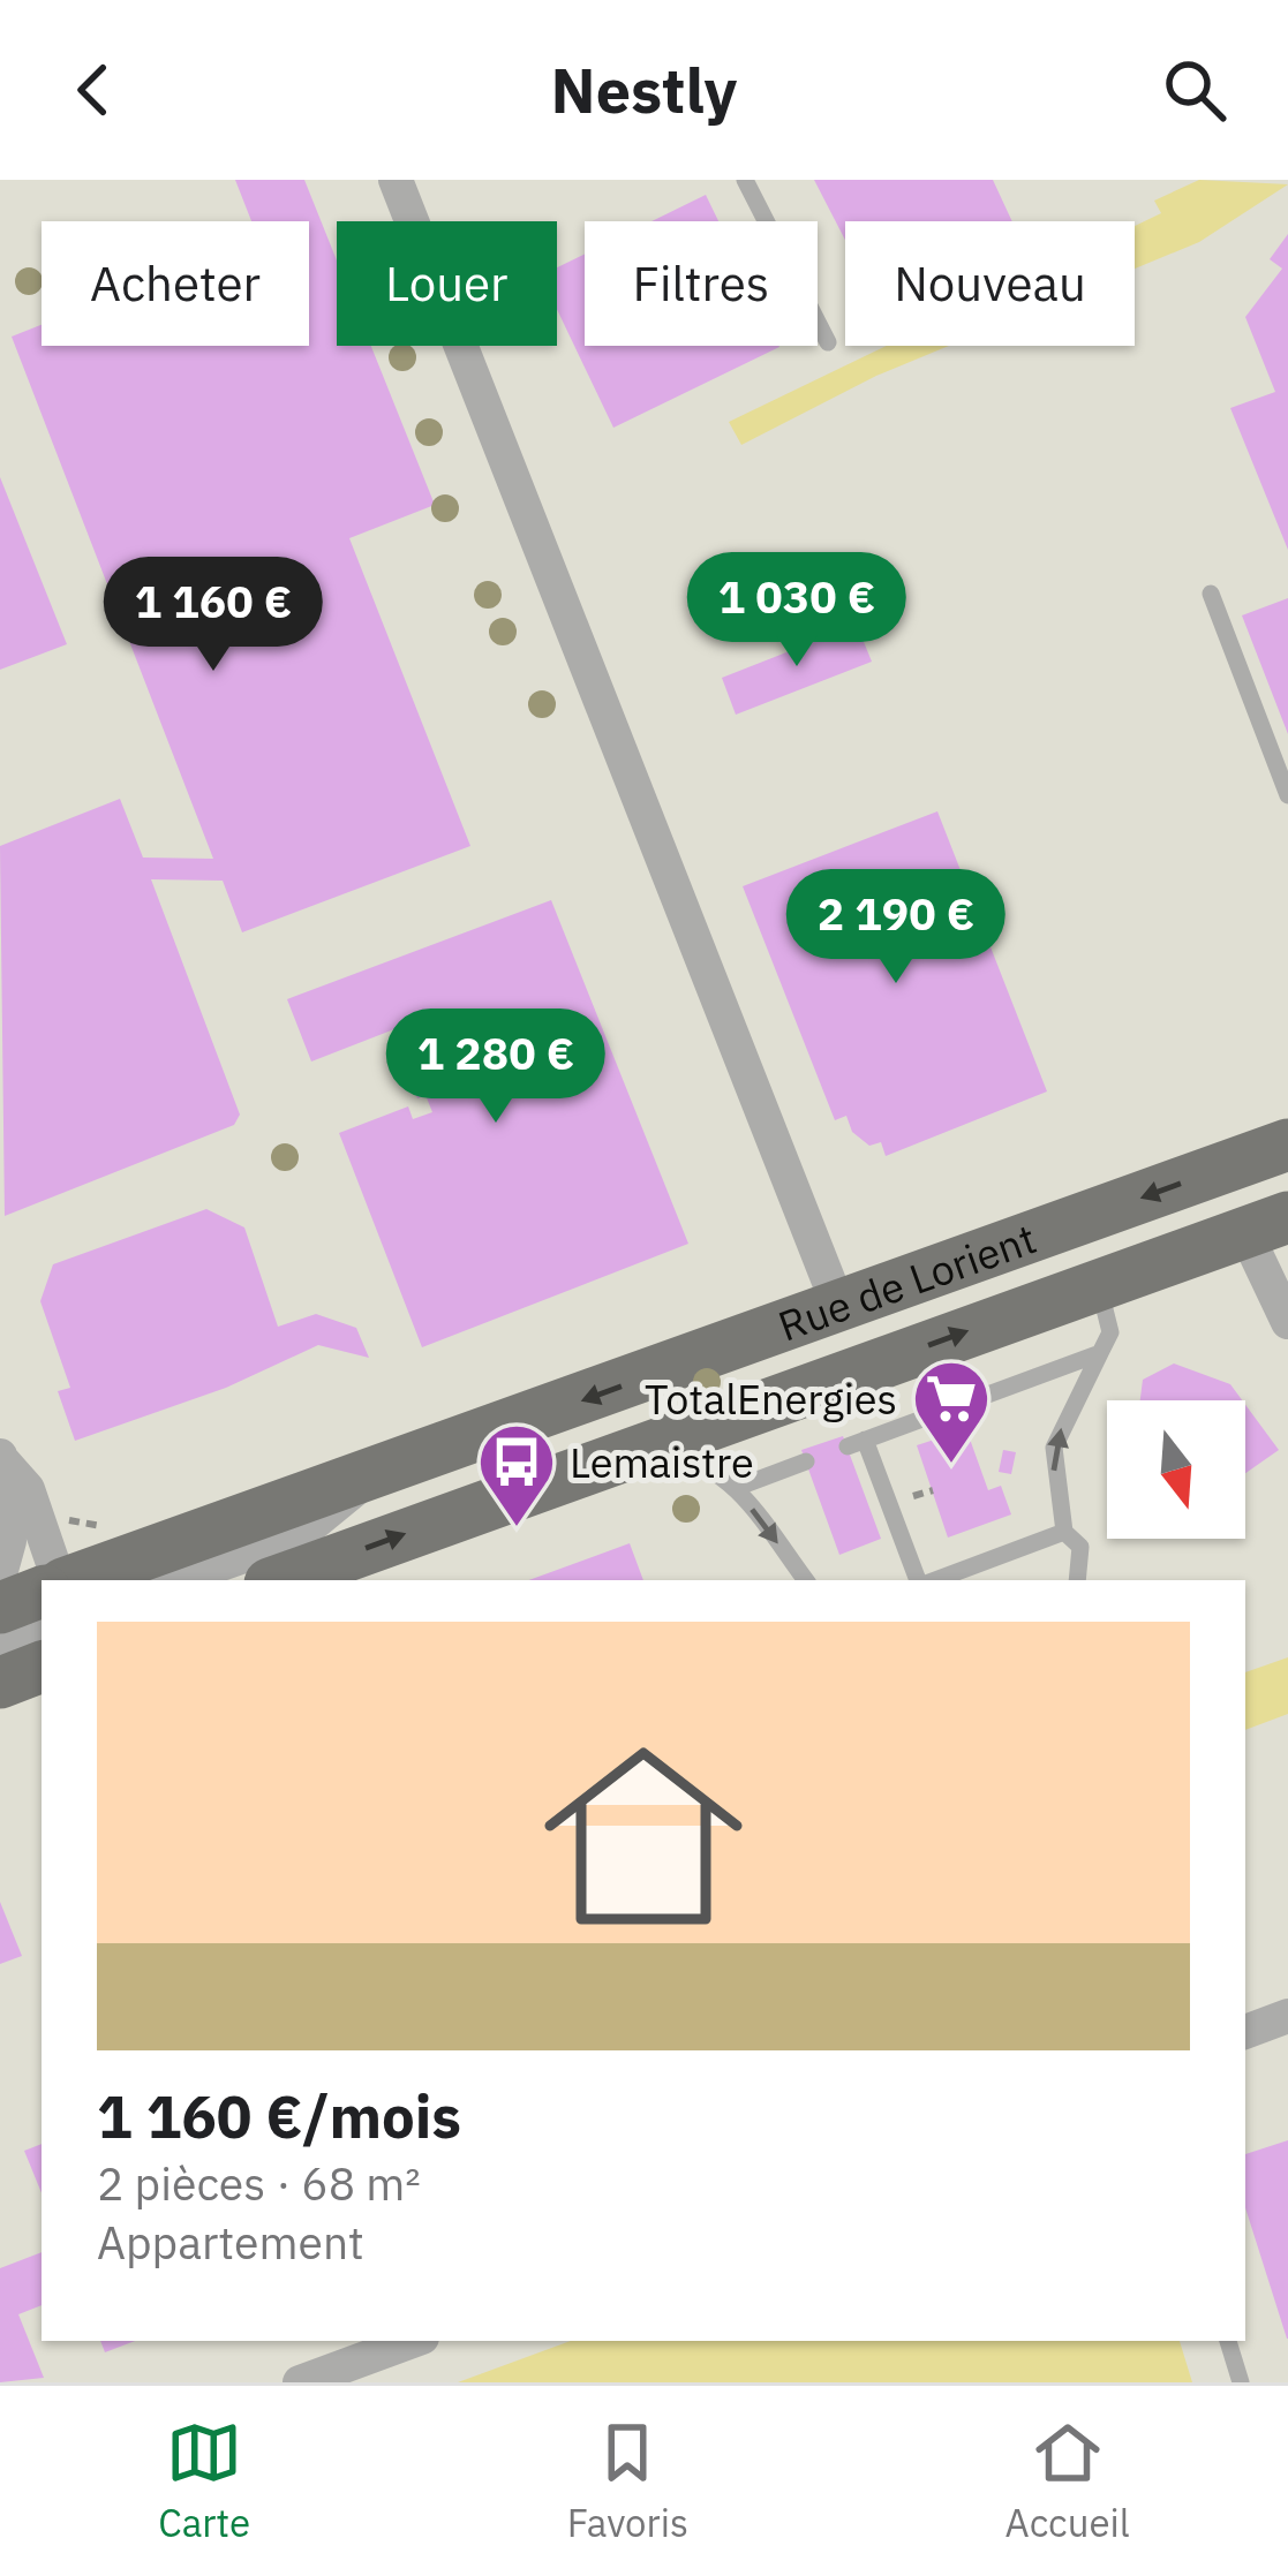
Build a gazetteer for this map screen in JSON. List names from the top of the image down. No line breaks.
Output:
{"streets":{"main road":["Rue de Lorient"]},"places":{"supermarket":["TotalEnergies"],"bus stop":["Lemaistre"]},"north":"bottom","page":{"header":"Nestly","chip":["Acheter","Louer","Filtres","Nouveau"],"price":["1 030 €","1 160 €","2 190 €","1 280 €"],"list":[{"name":"1 160 €/mois","note":"2 pièces · 68 m² · Appartement"}],"tabs":["Carte","Favoris","Accueil"]}}
